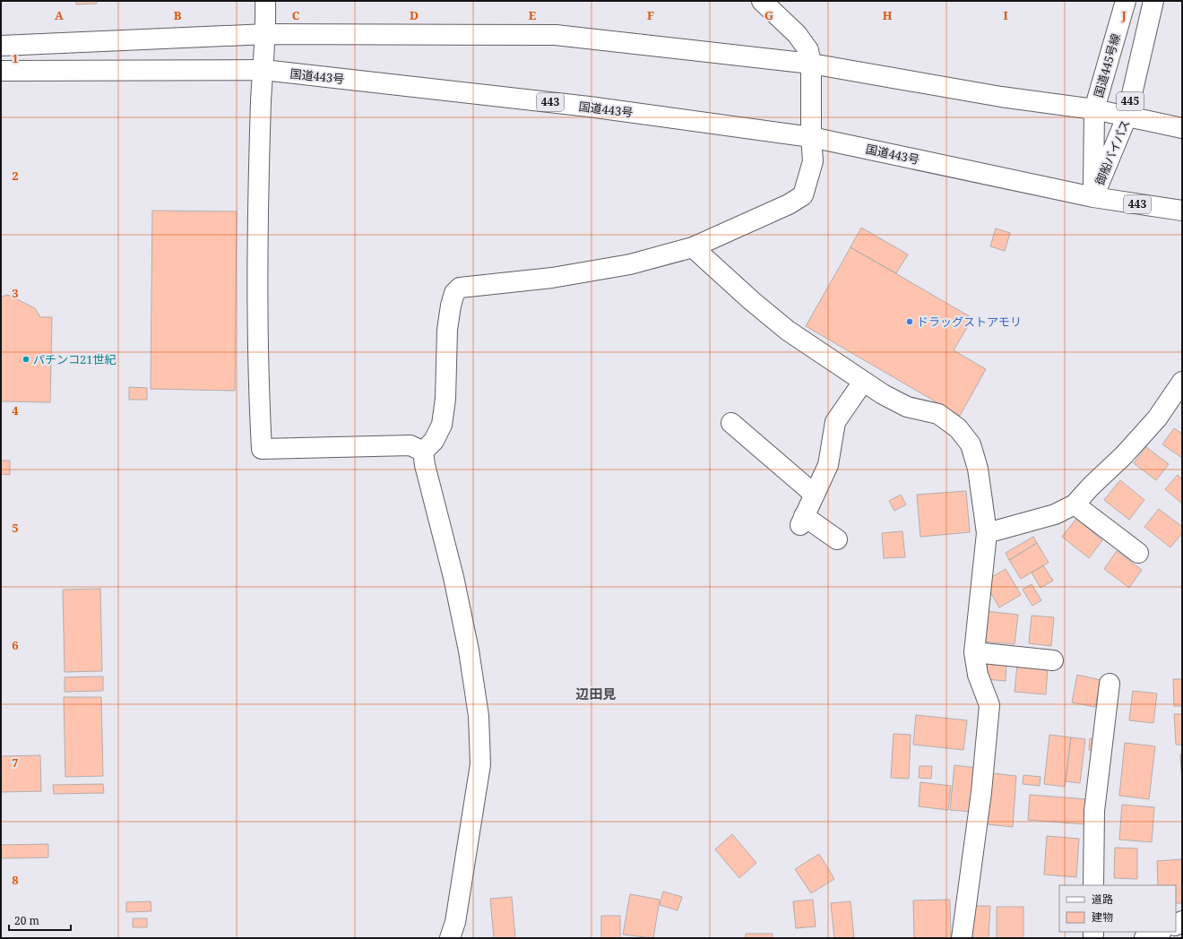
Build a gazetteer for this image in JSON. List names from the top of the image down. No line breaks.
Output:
{"streets":{"main road":["国道445号線","国道443号","445","443","御船バイパス"]},"crossings":[["国道445号線","御船バイパス"],["国道443号","御船バイパス"]],"districts":["辺田見"],"places":["ドラッグストアモリ","パチンコ21世紀"],"legend":["道路","建物"],"scale_bar":"20 m","grid":{"columns":["A","B","C","D","E","F","G","H","I","J"],"rows":["1","2","3","4","5","6","7","8"]}}
